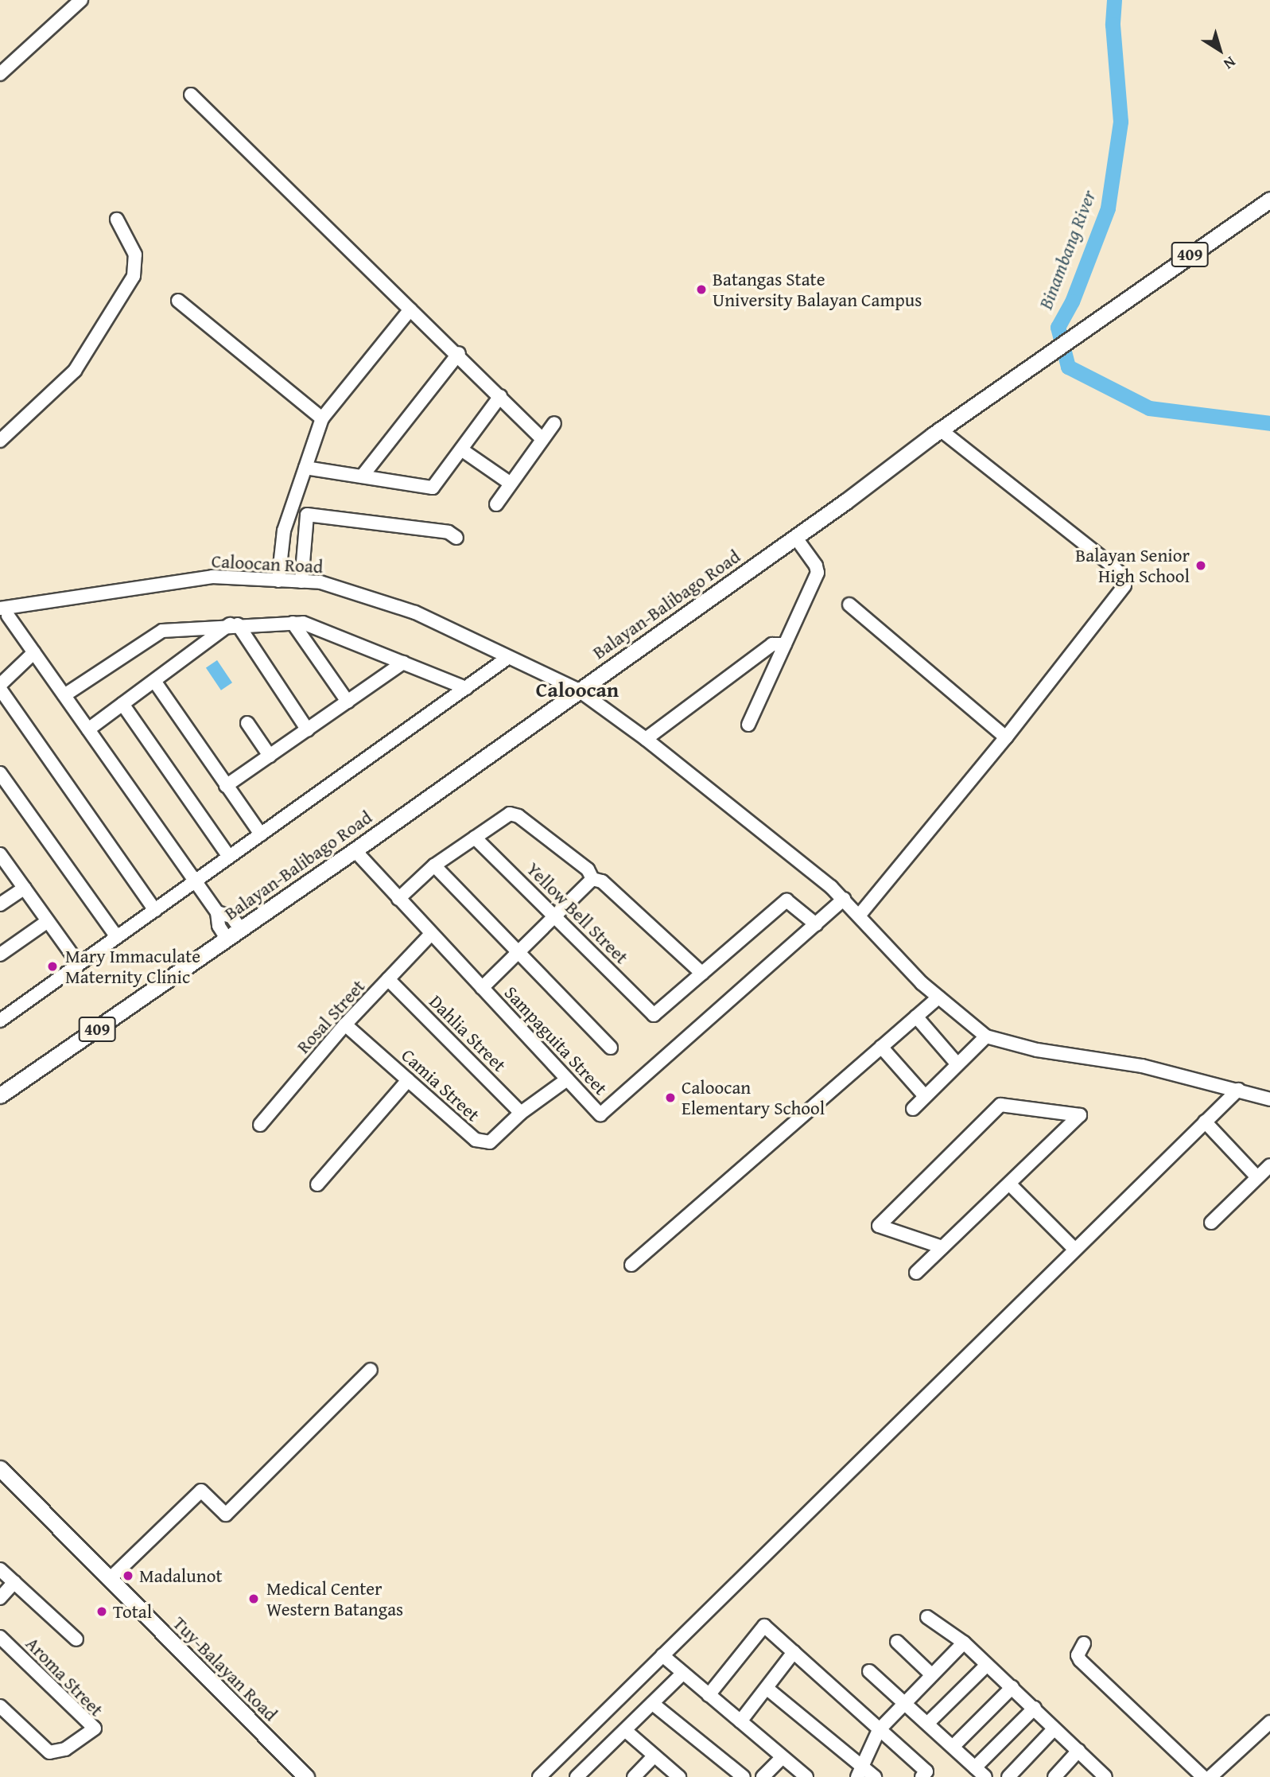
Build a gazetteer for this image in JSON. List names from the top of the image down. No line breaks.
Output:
{"streets":{"main road":["409","Balayan-Balibago Road","Tuy-Balayan Road"],"street":["Caloocan Road","Yellow Bell Street","Rosal Street","Dahlia Street","Sampaguita Street","Camia Street","Aroma Street"]},"crossings":[["Caloocan Road","Balayan-Balibago Road"],["Caloocan Road","Sampaguita Street"],["Balayan-Balibago Road","Sampaguita Street"],["Rosal Street","Dahlia Street"],["Rosal Street","Sampaguita Street"],["Rosal Street","Camia Street"],["Dahlia Street","Camia Street"],["Sampaguita Street","Camia Street"]],"districts":["Caloocan"],"water":["Binambang River"],"places":["Batangas State University Balayan Campus","Balayan Senior High School","Mary Immaculate Maternity Clinic","Caloocan Elementary School","Madalunot","Medical Center Western Batangas","Total"],"north":"bottom right"}
